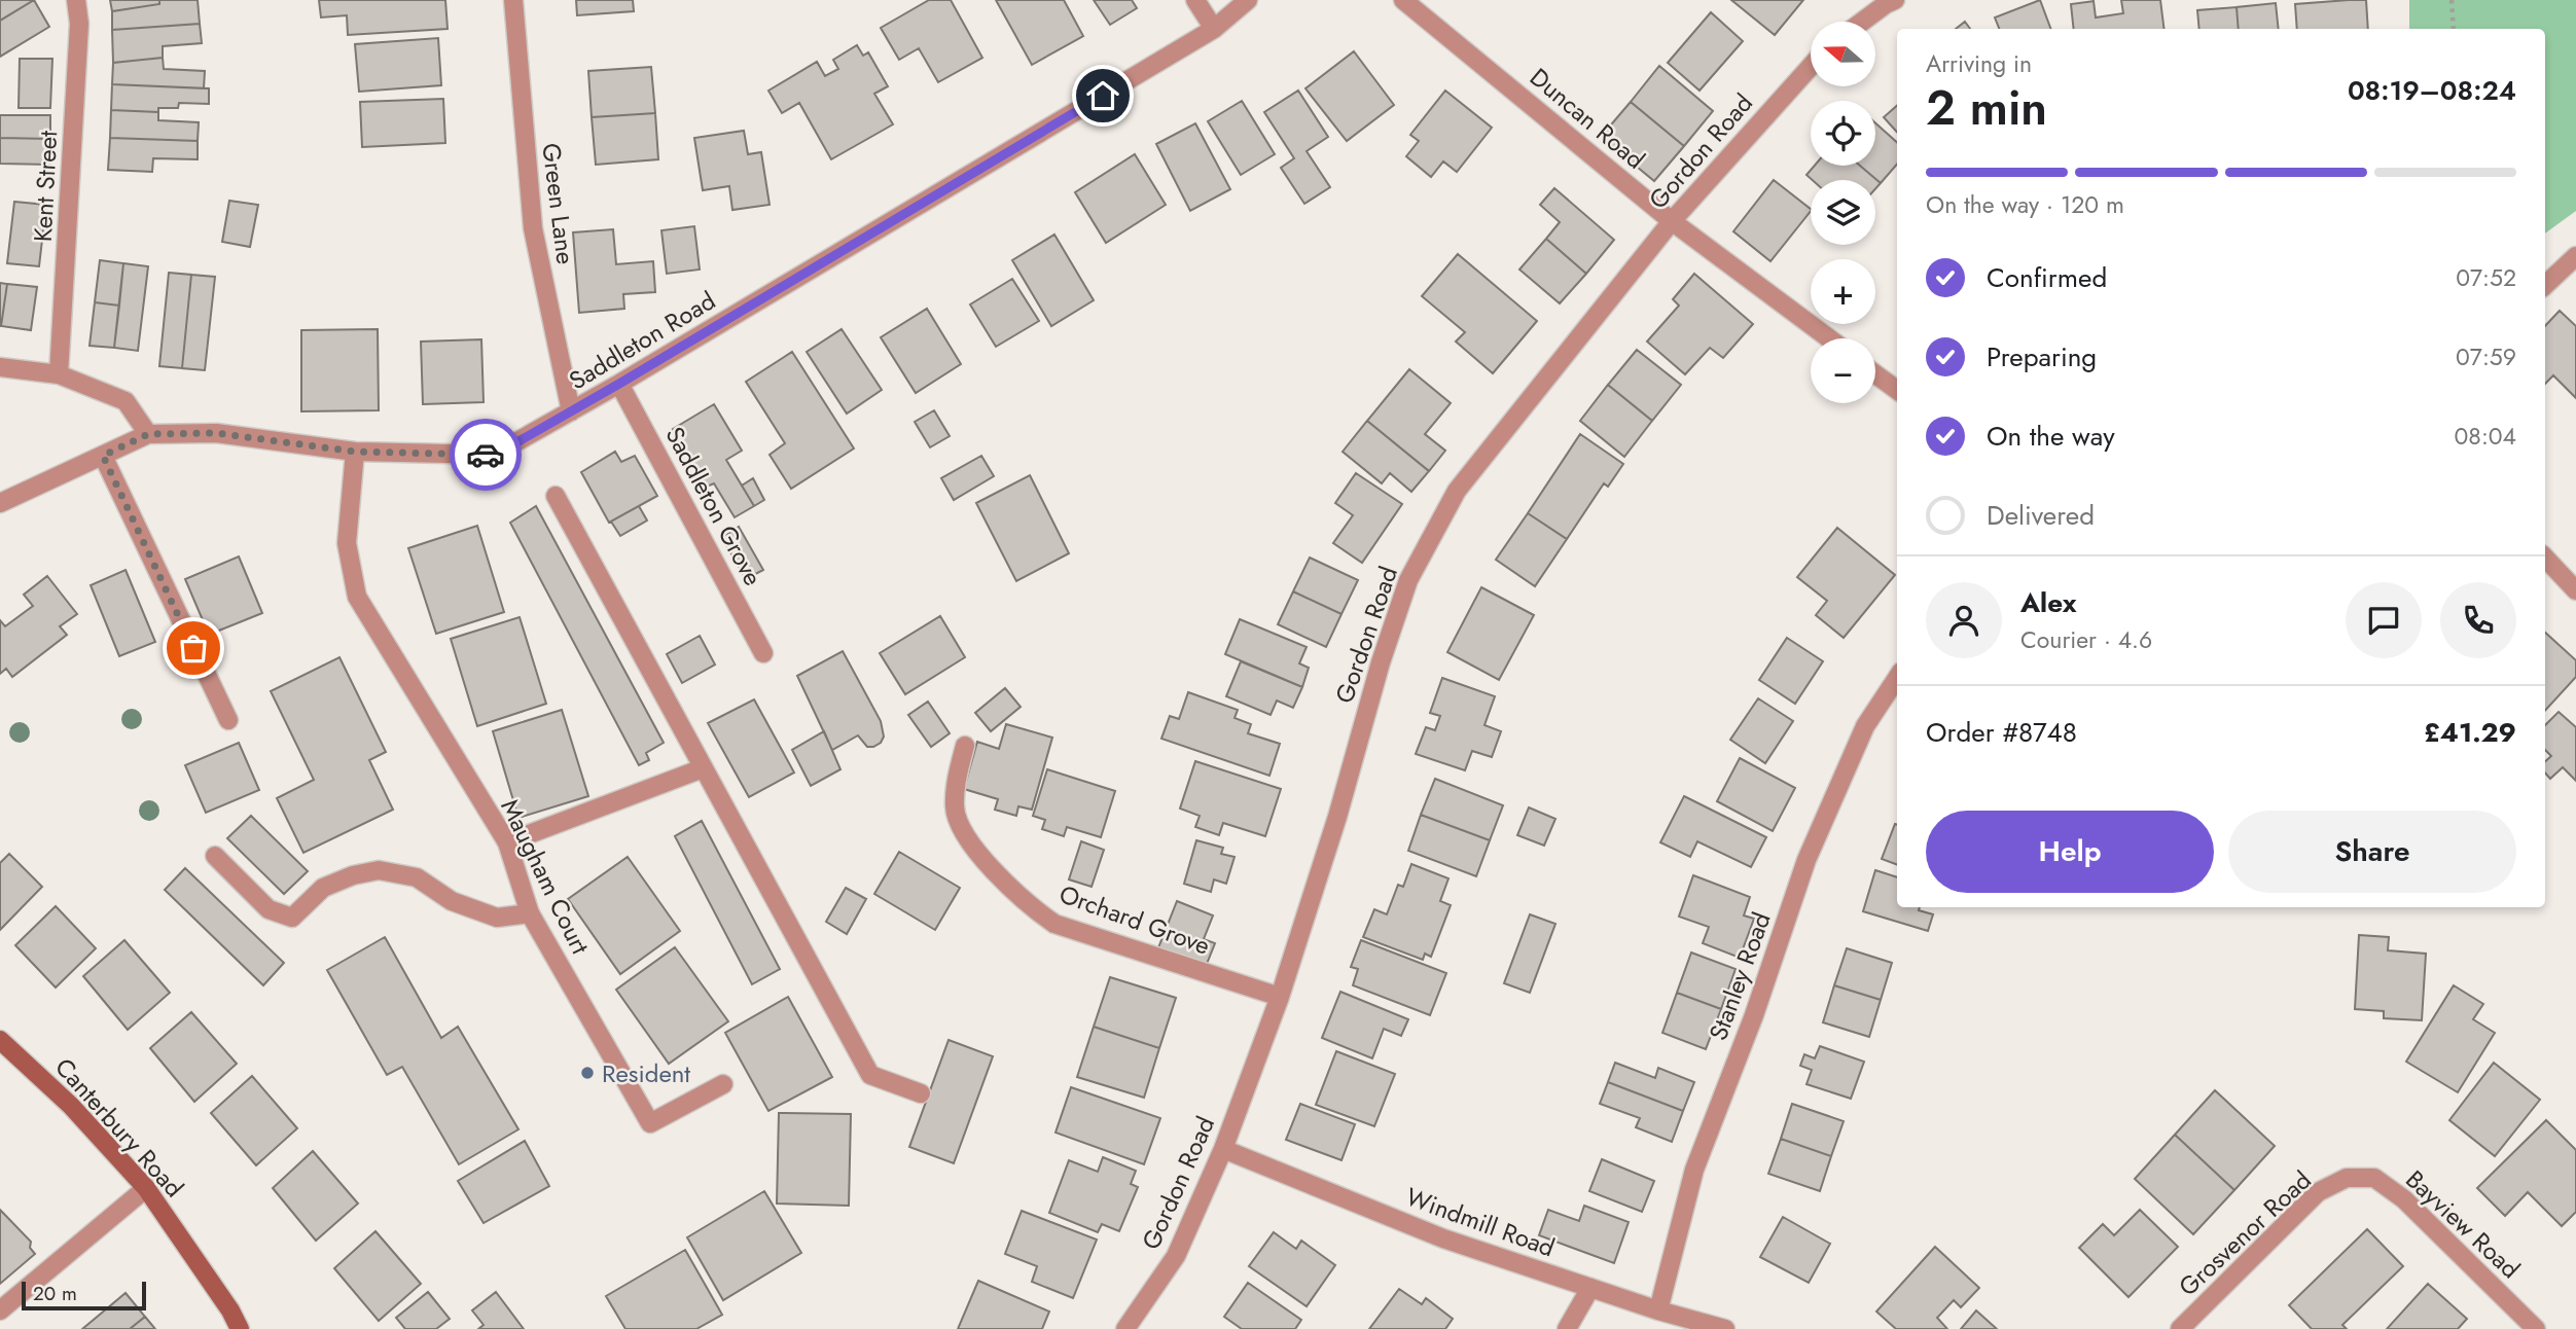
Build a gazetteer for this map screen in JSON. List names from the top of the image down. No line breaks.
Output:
{"streets":{"main road":["Canterbury Road"],"street":["Duncan Road","Gordon Road","Kent Street","Green Lane","Saddleton Road","Saddleton Grove","Maugham Court","Orchard Grove","Stanley Road","Windmill Road","Bayview Road","Grosvenor Road"]},"crossings":[["Duncan Road","Gordon Road"],["Gordon Road","Orchard Grove"],["Gordon Road","Windmill Road"],["Green Lane","Saddleton Road"],["Saddleton Road","Saddleton Grove"],["Saddleton Road","Maugham Court"],["Stanley Road","Windmill Road"],["Bayview Road","Grosvenor Road"]],"places":["Resident"],"scale_bar":"20 m","north":"left","page":{"map_buttons":["+","−"],"heading":["2 min","Arriving in","08:19–08:24"],"panel":["Alex","Courier · 4.6","Order #8748","£41.29"],"bar":"On the way · 120 m","list":[["Confirmed","07:52"],["Preparing","07:59"],["On the way","08:04"],"Delivered"],"buttons":["Help","Share"],"scale":"20 m"}}
